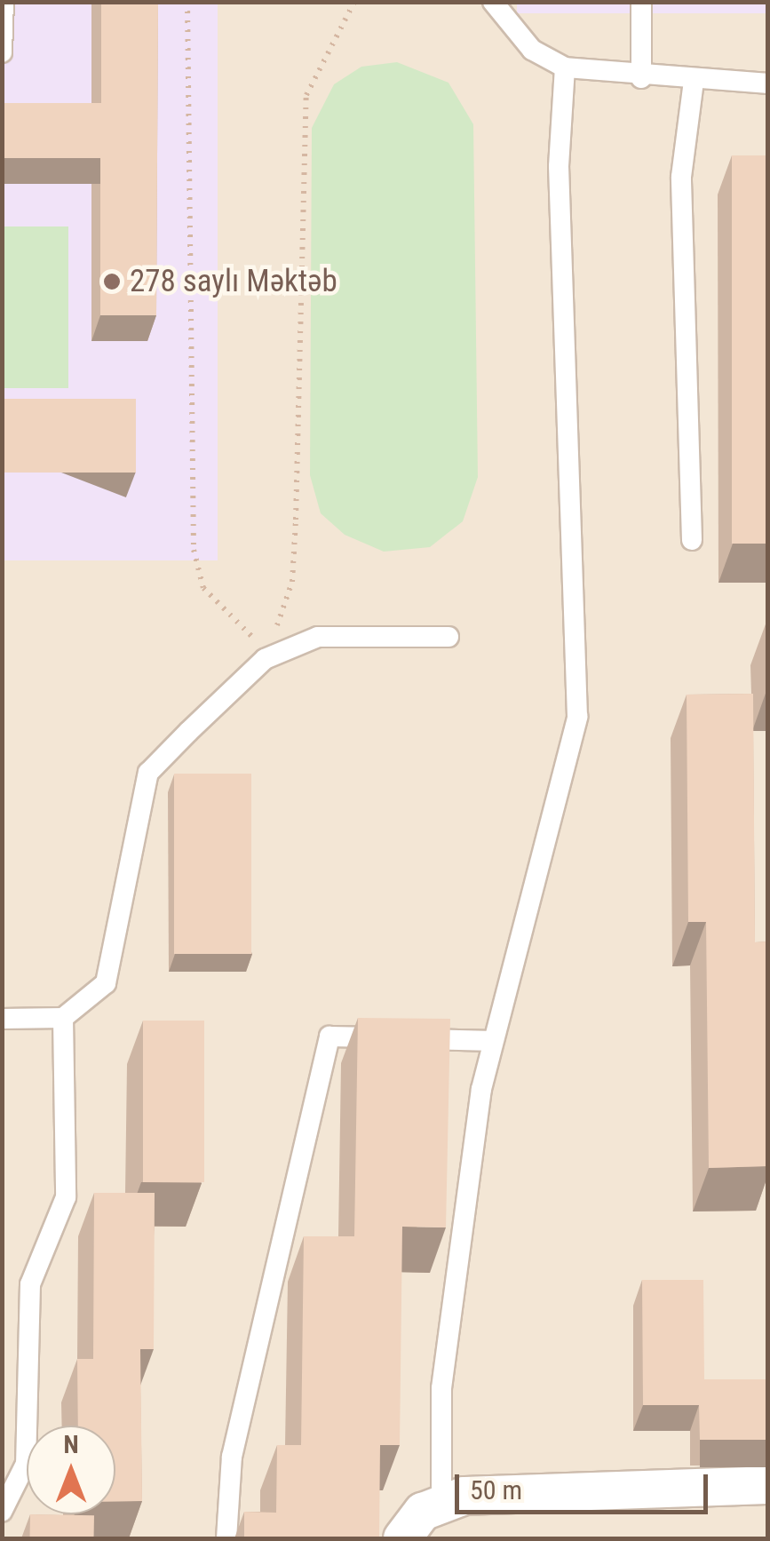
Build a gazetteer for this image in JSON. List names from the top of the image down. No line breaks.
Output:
{"places":["278 saylı Məktəb"],"scale_bar":"50 m","north":"top"}
